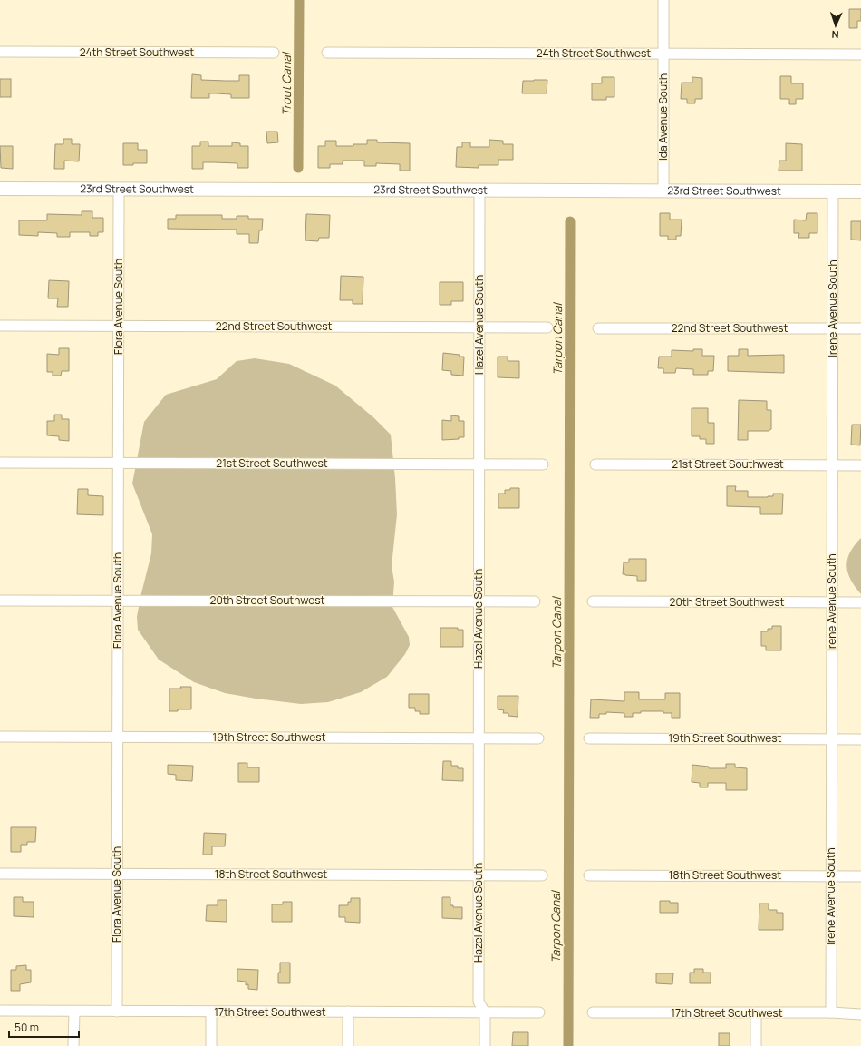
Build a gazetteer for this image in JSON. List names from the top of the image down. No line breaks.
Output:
{"streets":{"street":["24th Street Southwest","Ida Avenue South","23rd Street Southwest","Flora Avenue South","Irene Avenue South","Hazel Avenue South","22nd Street Southwest","21st Street Southwest","20th Street Southwest","19th Street Southwest","18th Street Southwest","17th Street Southwest"]},"crossings":[["24th Street Southwest","Ida Avenue South"],["Ida Avenue South","23rd Street Southwest"],["23rd Street Southwest","Flora Avenue South"],["23rd Street Southwest","Irene Avenue South"],["23rd Street Southwest","Hazel Avenue South"],["Flora Avenue South","22nd Street Southwest"],["Flora Avenue South","21st Street Southwest"],["Flora Avenue South","20th Street Southwest"],["Flora Avenue South","19th Street Southwest"],["Flora Avenue South","18th Street Southwest"],["Flora Avenue South","17th Street Southwest"],["Irene Avenue South","22nd Street Southwest"],["Irene Avenue South","21st Street Southwest"],["Irene Avenue South","20th Street Southwest"],["Irene Avenue South","19th Street Southwest"],["Irene Avenue South","18th Street Southwest"],["Irene Avenue South","17th Street Southwest"],["Hazel Avenue South","22nd Street Southwest"],["Hazel Avenue South","21st Street Southwest"],["Hazel Avenue South","20th Street Southwest"],["Hazel Avenue South","19th Street Southwest"],["Hazel Avenue South","18th Street Southwest"],["Hazel Avenue South","17th Street Southwest"]],"water":["Trout Canal","Tarpon Canal"],"scale_bar":"50 m","north":"bottom"}
